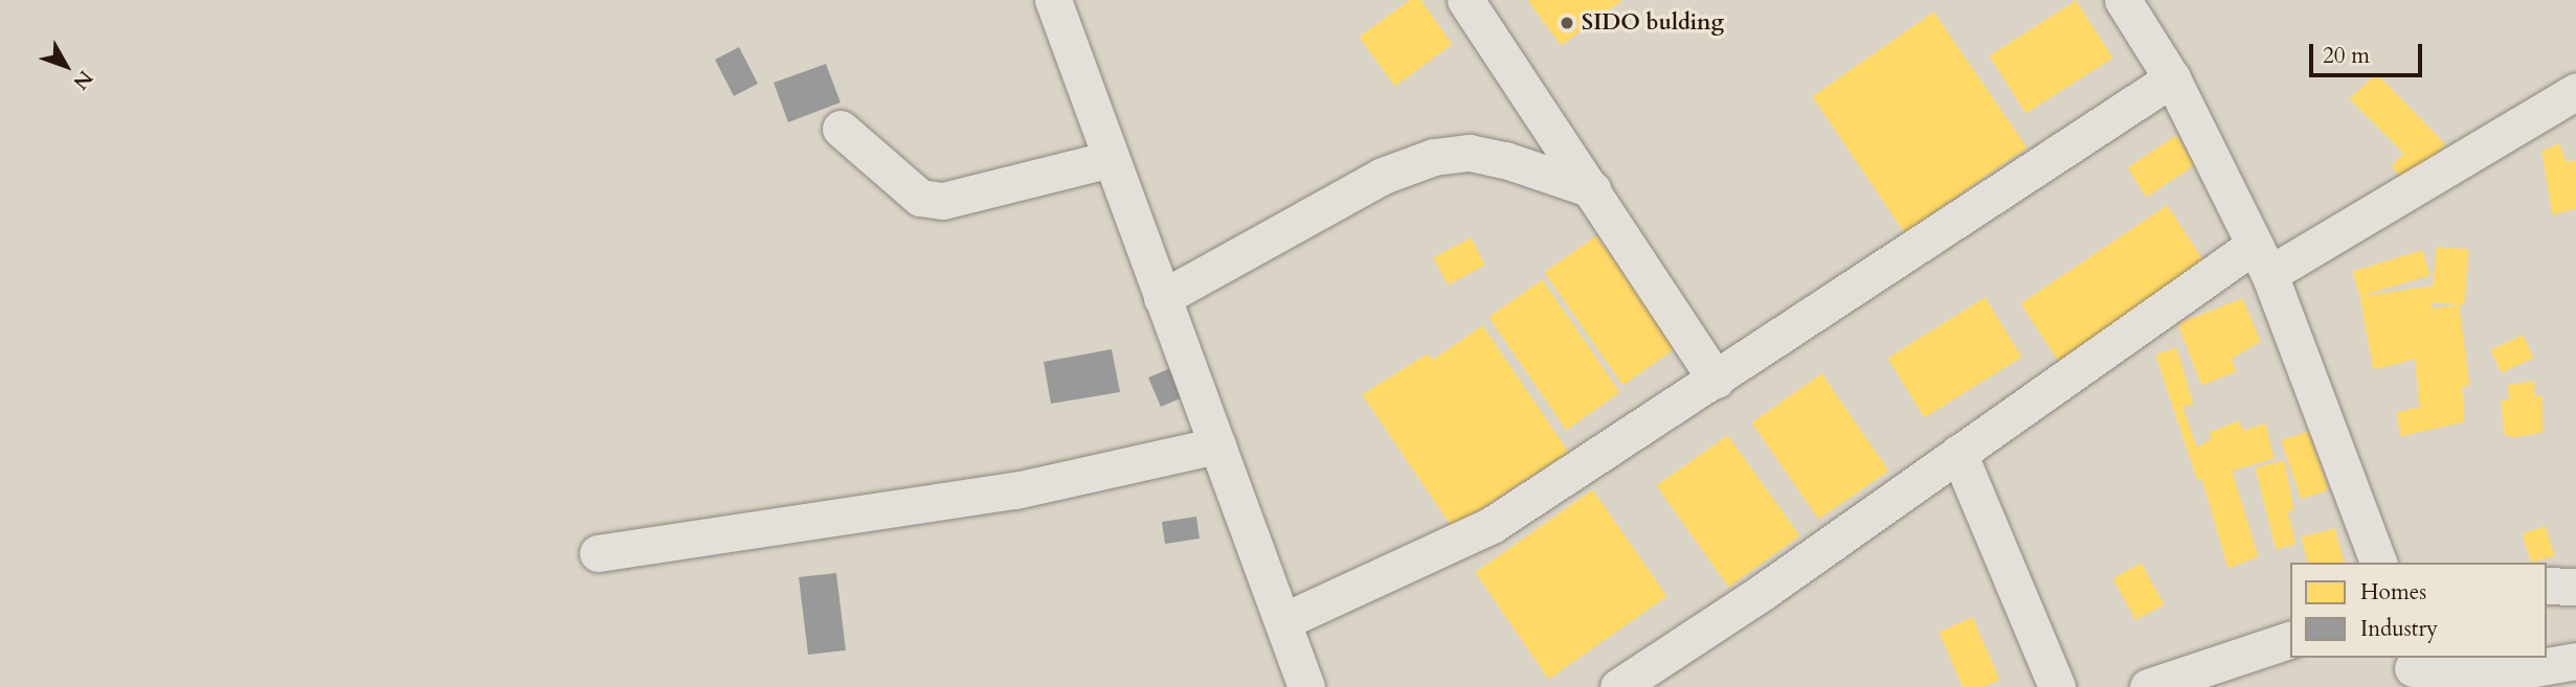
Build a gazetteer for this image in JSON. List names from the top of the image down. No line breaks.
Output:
{"places":["SIDO bulding"],"legend":["Homes","Industry"],"scale_bar":"20 m","north":"bottom right"}
